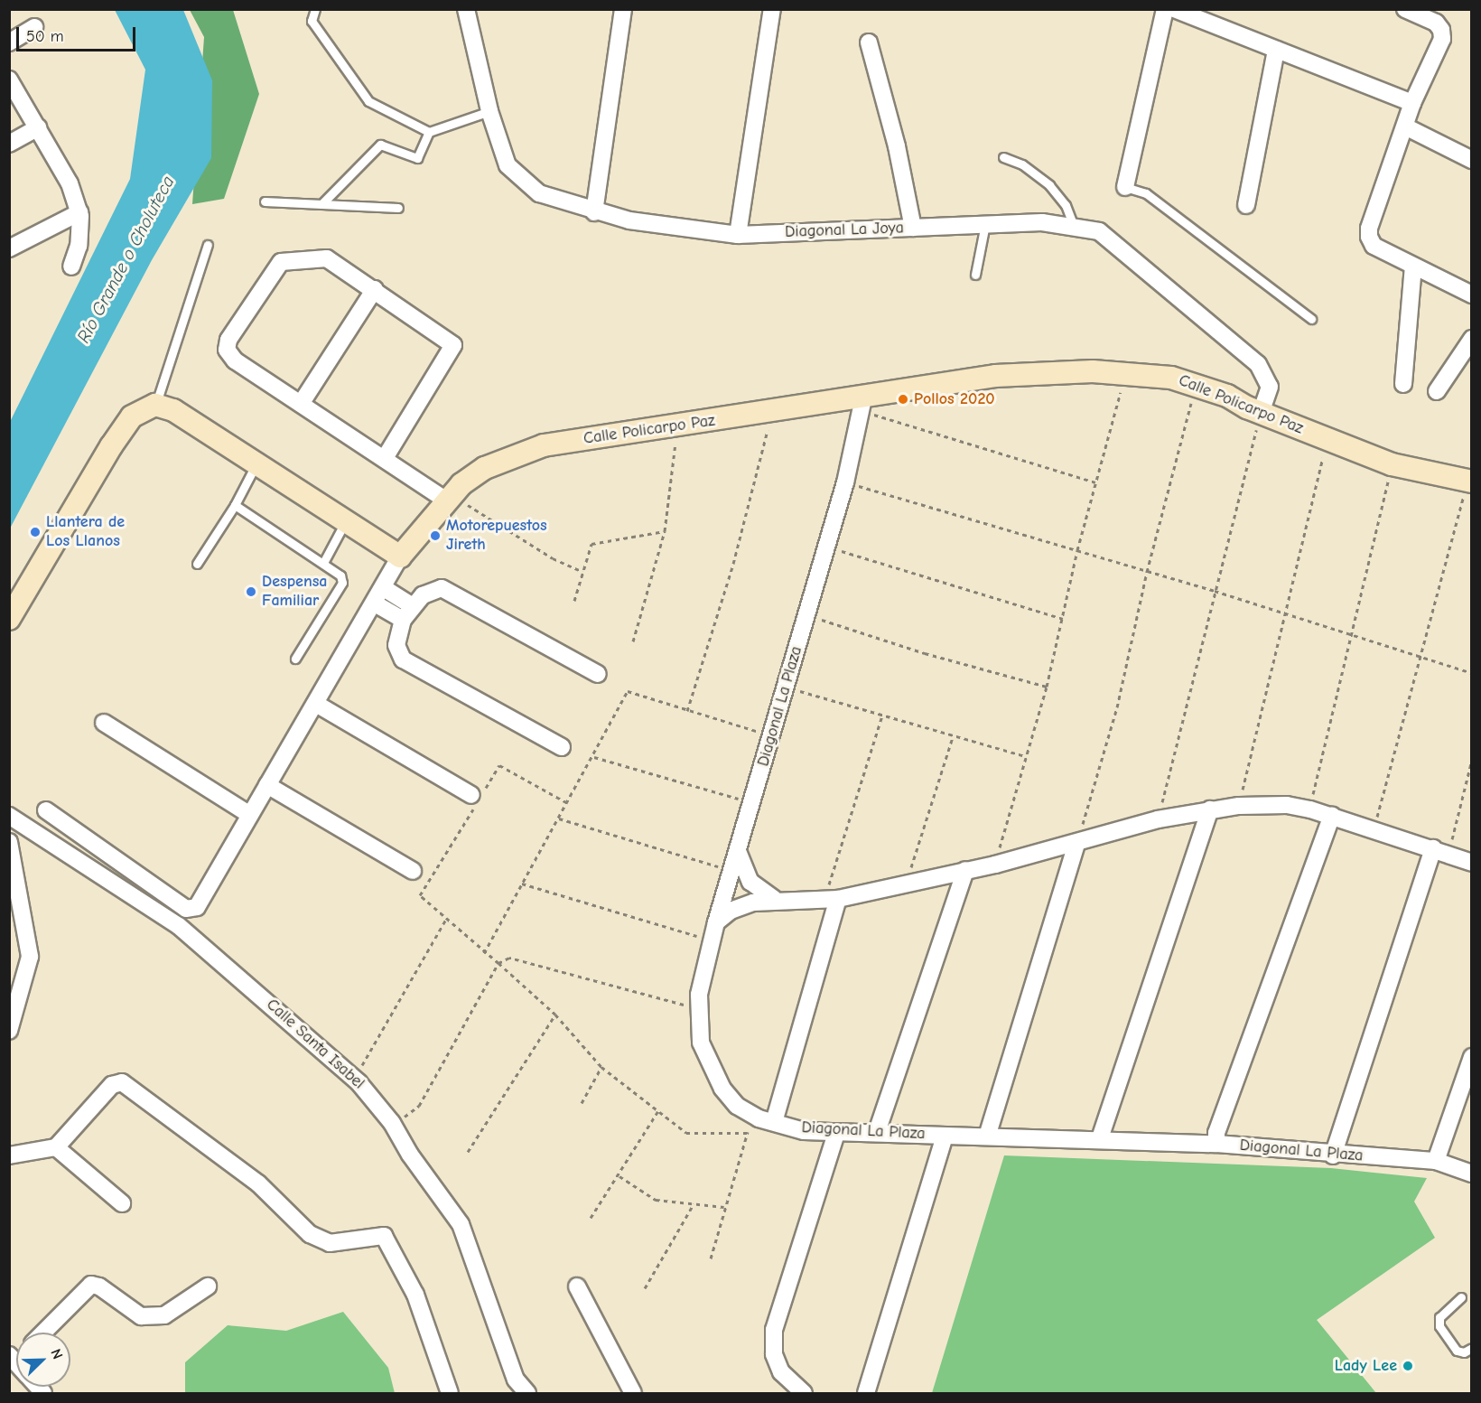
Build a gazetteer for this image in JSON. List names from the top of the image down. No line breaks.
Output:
{"streets":{"street":["Diagonal La Joya","Calle Policarpo Paz","Diagonal La Plaza","Calle Santa Isabel"]},"crossings":[["Diagonal La Joya","Calle Policarpo Paz"],["Calle Policarpo Paz","Diagonal La Plaza"]],"water":["Río Grande o Choluteca"],"places":["Pollos 2020","Llantera de Los Llanos","Motorepuestos Jireth","Despensa Familiar","Lady Lee"],"scale_bar":"50 m","north":"top right"}
